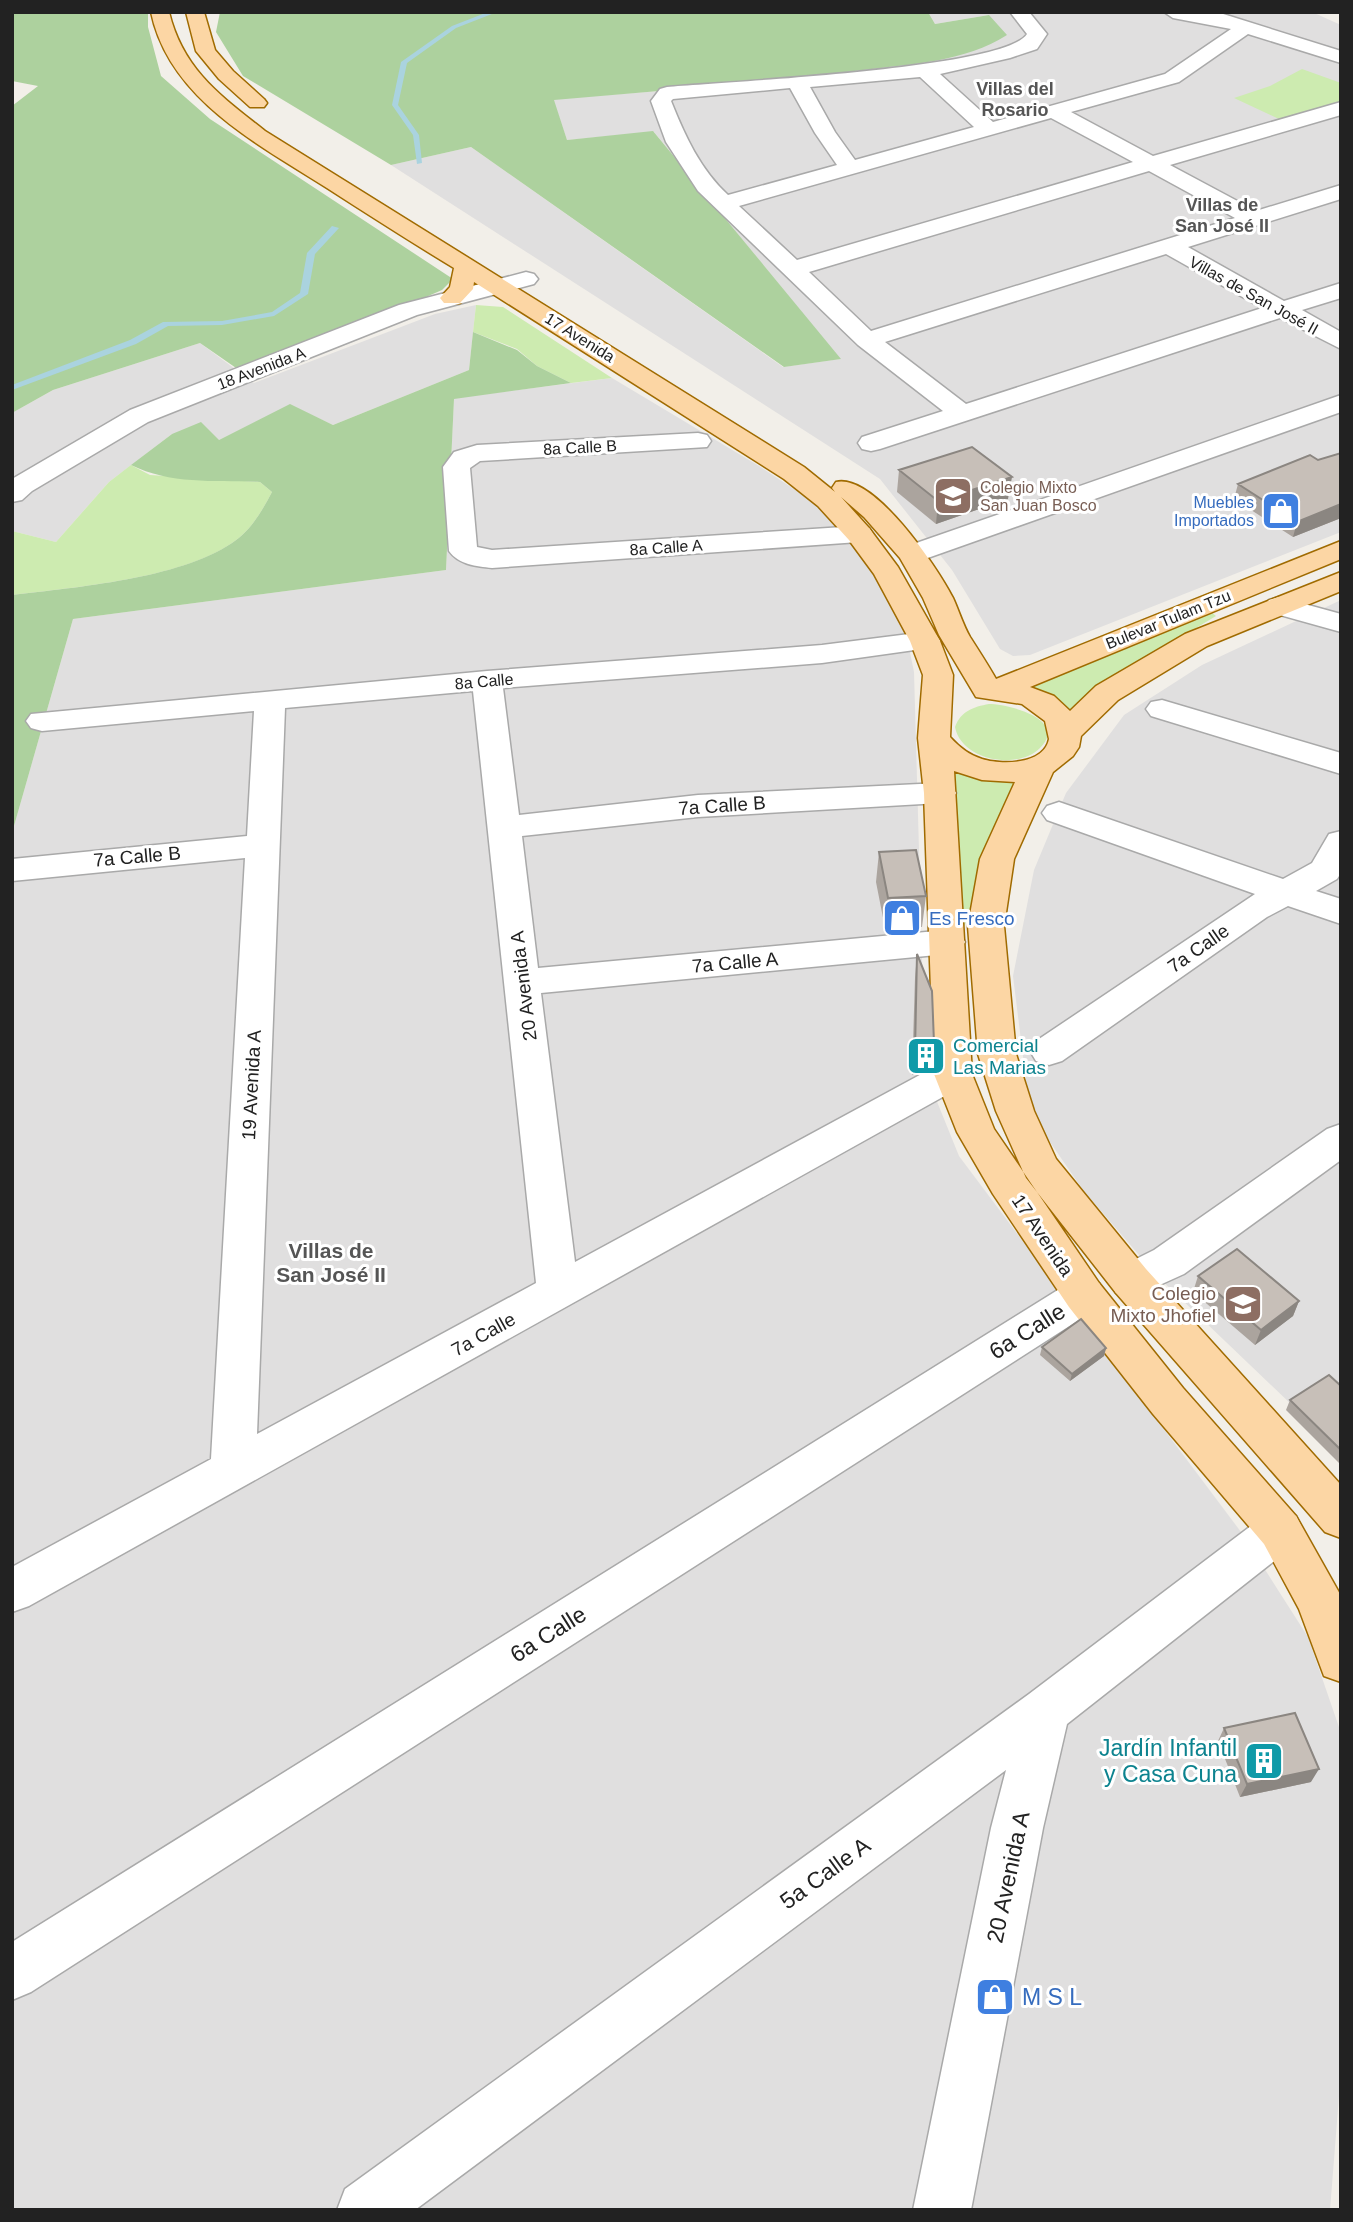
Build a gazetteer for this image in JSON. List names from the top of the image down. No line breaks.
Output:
{"streets":{"main road":["17 Avenida","Bulevar Tulam Tzu"],"street":["Villas de San José II","18 Avenida A","8a Calle B","8a Calle A","8a Calle","7a Calle B","7a Calle","7a Calle A","20 Avenida A","19 Avenida A","6a Calle","5a Calle A"]},"crossings":[["17 Avenida","18 Avenida A"],["17 Avenida","8a Calle A"],["17 Avenida","Bulevar Tulam Tzu"],["17 Avenida","8a Calle"],["17 Avenida","7a Calle B"],["17 Avenida","7a Calle"],["17 Avenida","7a Calle A"],["17 Avenida","6a Calle"],["17 Avenida","5a Calle A"],["8a Calle B","8a Calle A"],["8a Calle","20 Avenida A"],["8a Calle","19 Avenida A"],["7a Calle B","20 Avenida A"],["7a Calle B","19 Avenida A"],["7a Calle","20 Avenida A"],["7a Calle","19 Avenida A"],["7a Calle A","20 Avenida A"],["20 Avenida A","5a Calle A"]],"districts":["Villas del Rosario","Villas de San José II","Villas de San José II"],"places":{"school or university":["Colegio Mixto San Juan Bosco","Colegio Mixto Jhofiel"],"shop":["Muebles Importados","Es Fresco","M S L"],"building":["Comercial Las Marias","Jardín Infantil y Casa Cuna"]}}
